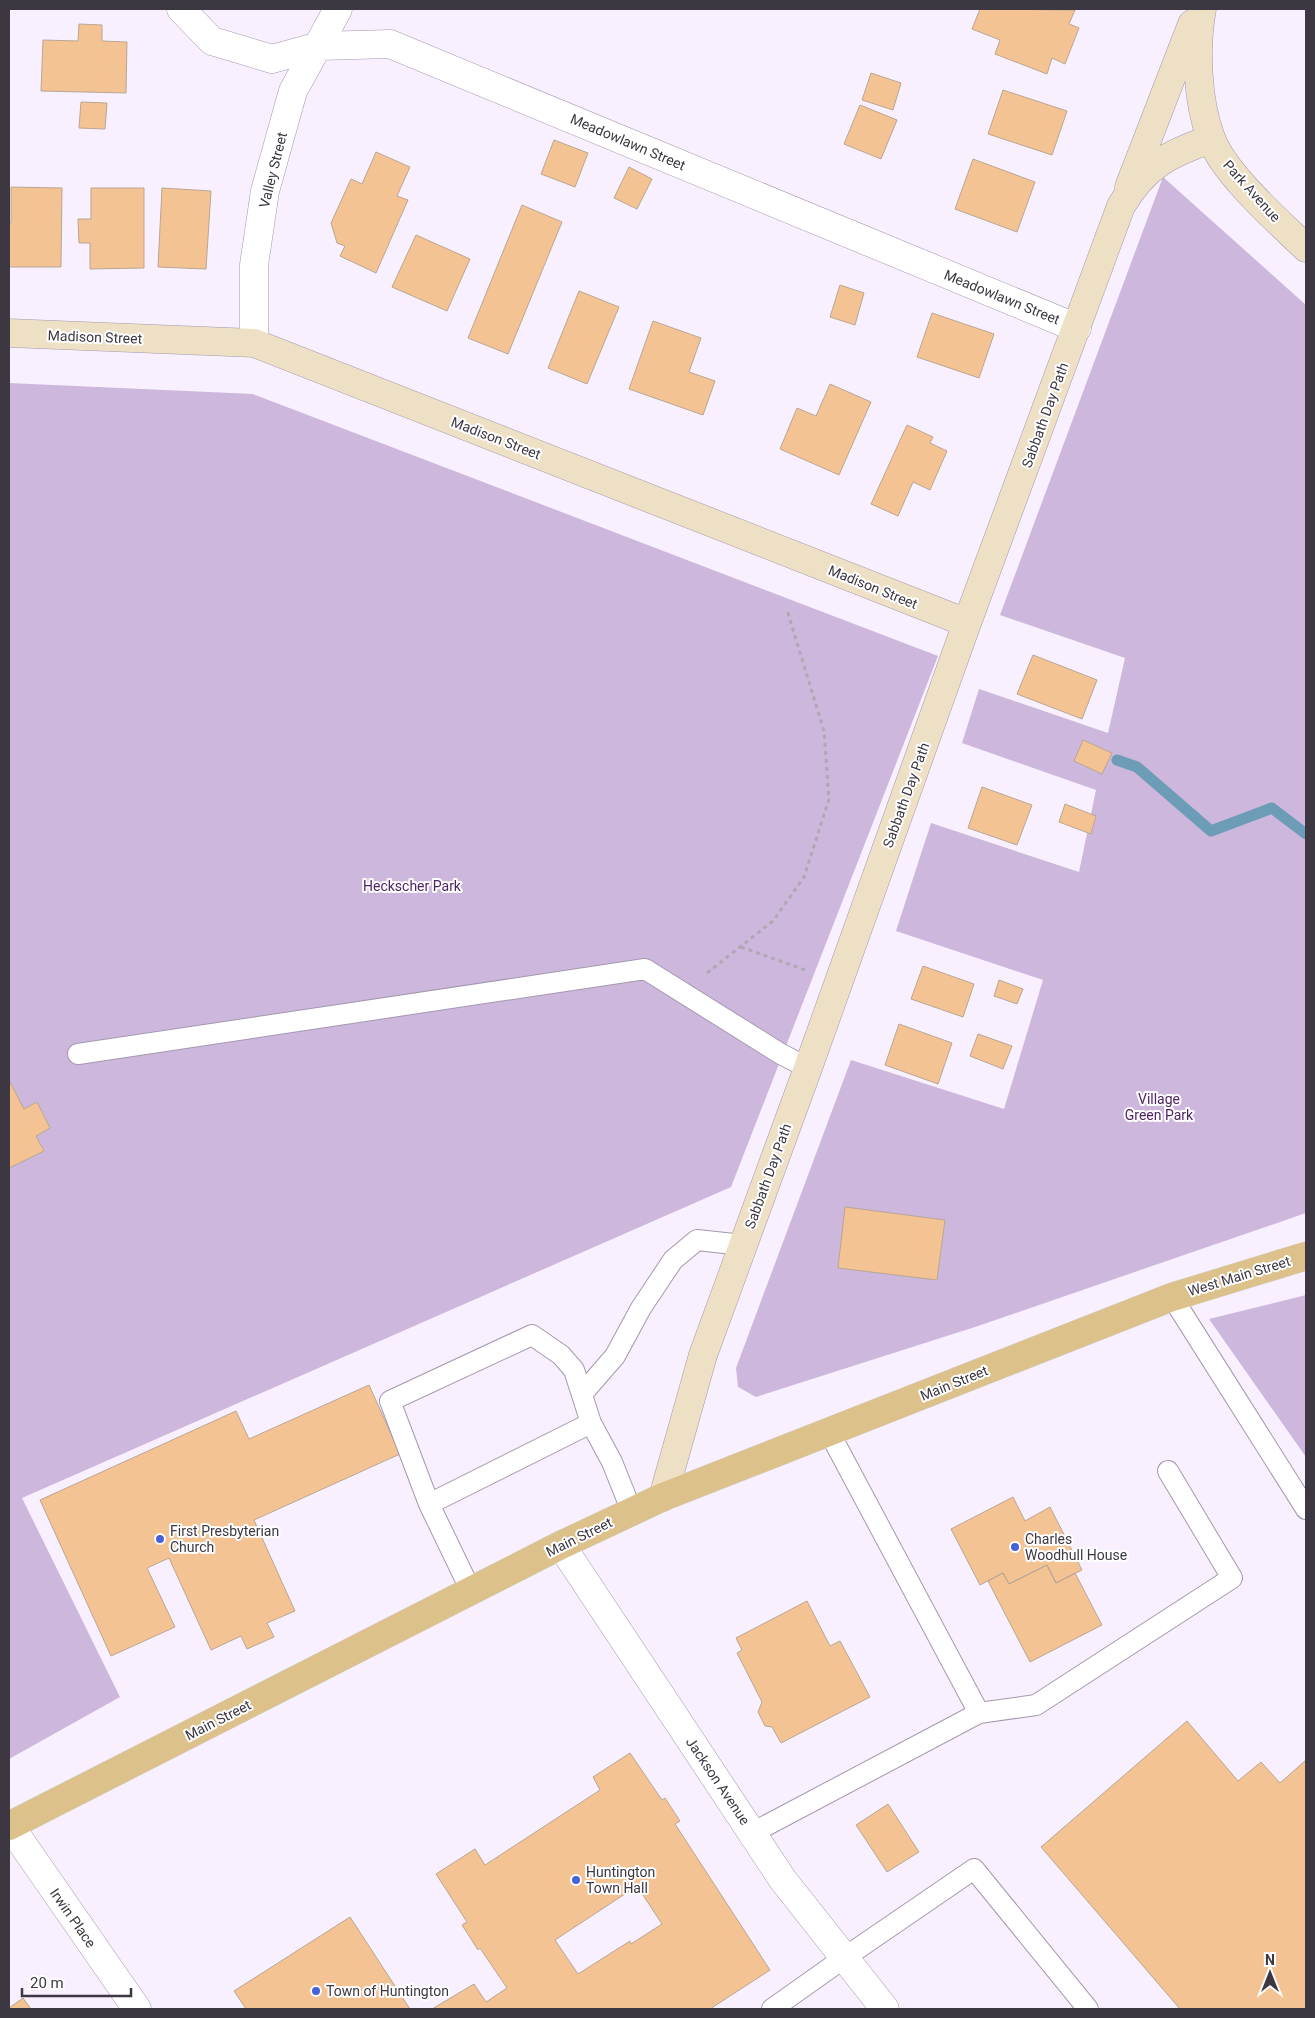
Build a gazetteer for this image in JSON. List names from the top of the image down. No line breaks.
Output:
{"streets":{"main road":["Park Avenue","Madison Street","Sabbath Day Path","West Main Street","Main Street"],"street":["Meadowlawn Street","Valley Street","Jackson Avenue","Irwin Place"]},"crossings":[["Meadowlawn Street","Valley Street"],["Meadowlawn Street","Sabbath Day Path"],["Valley Street","Madison Street"],["Park Avenue","Sabbath Day Path"],["Madison Street","Sabbath Day Path"],["Sabbath Day Path","Main Street"],["West Main Street","Main Street"],["Main Street","Jackson Avenue"],["Main Street","Irwin Place"]],"parks":["Heckscher Park","Village Green Park"],"places":["First Presbyterian Church","Charles Woodhull House","Huntington Town Hall","Town of Huntington"],"scale_bar":"20 m","north":"top"}
